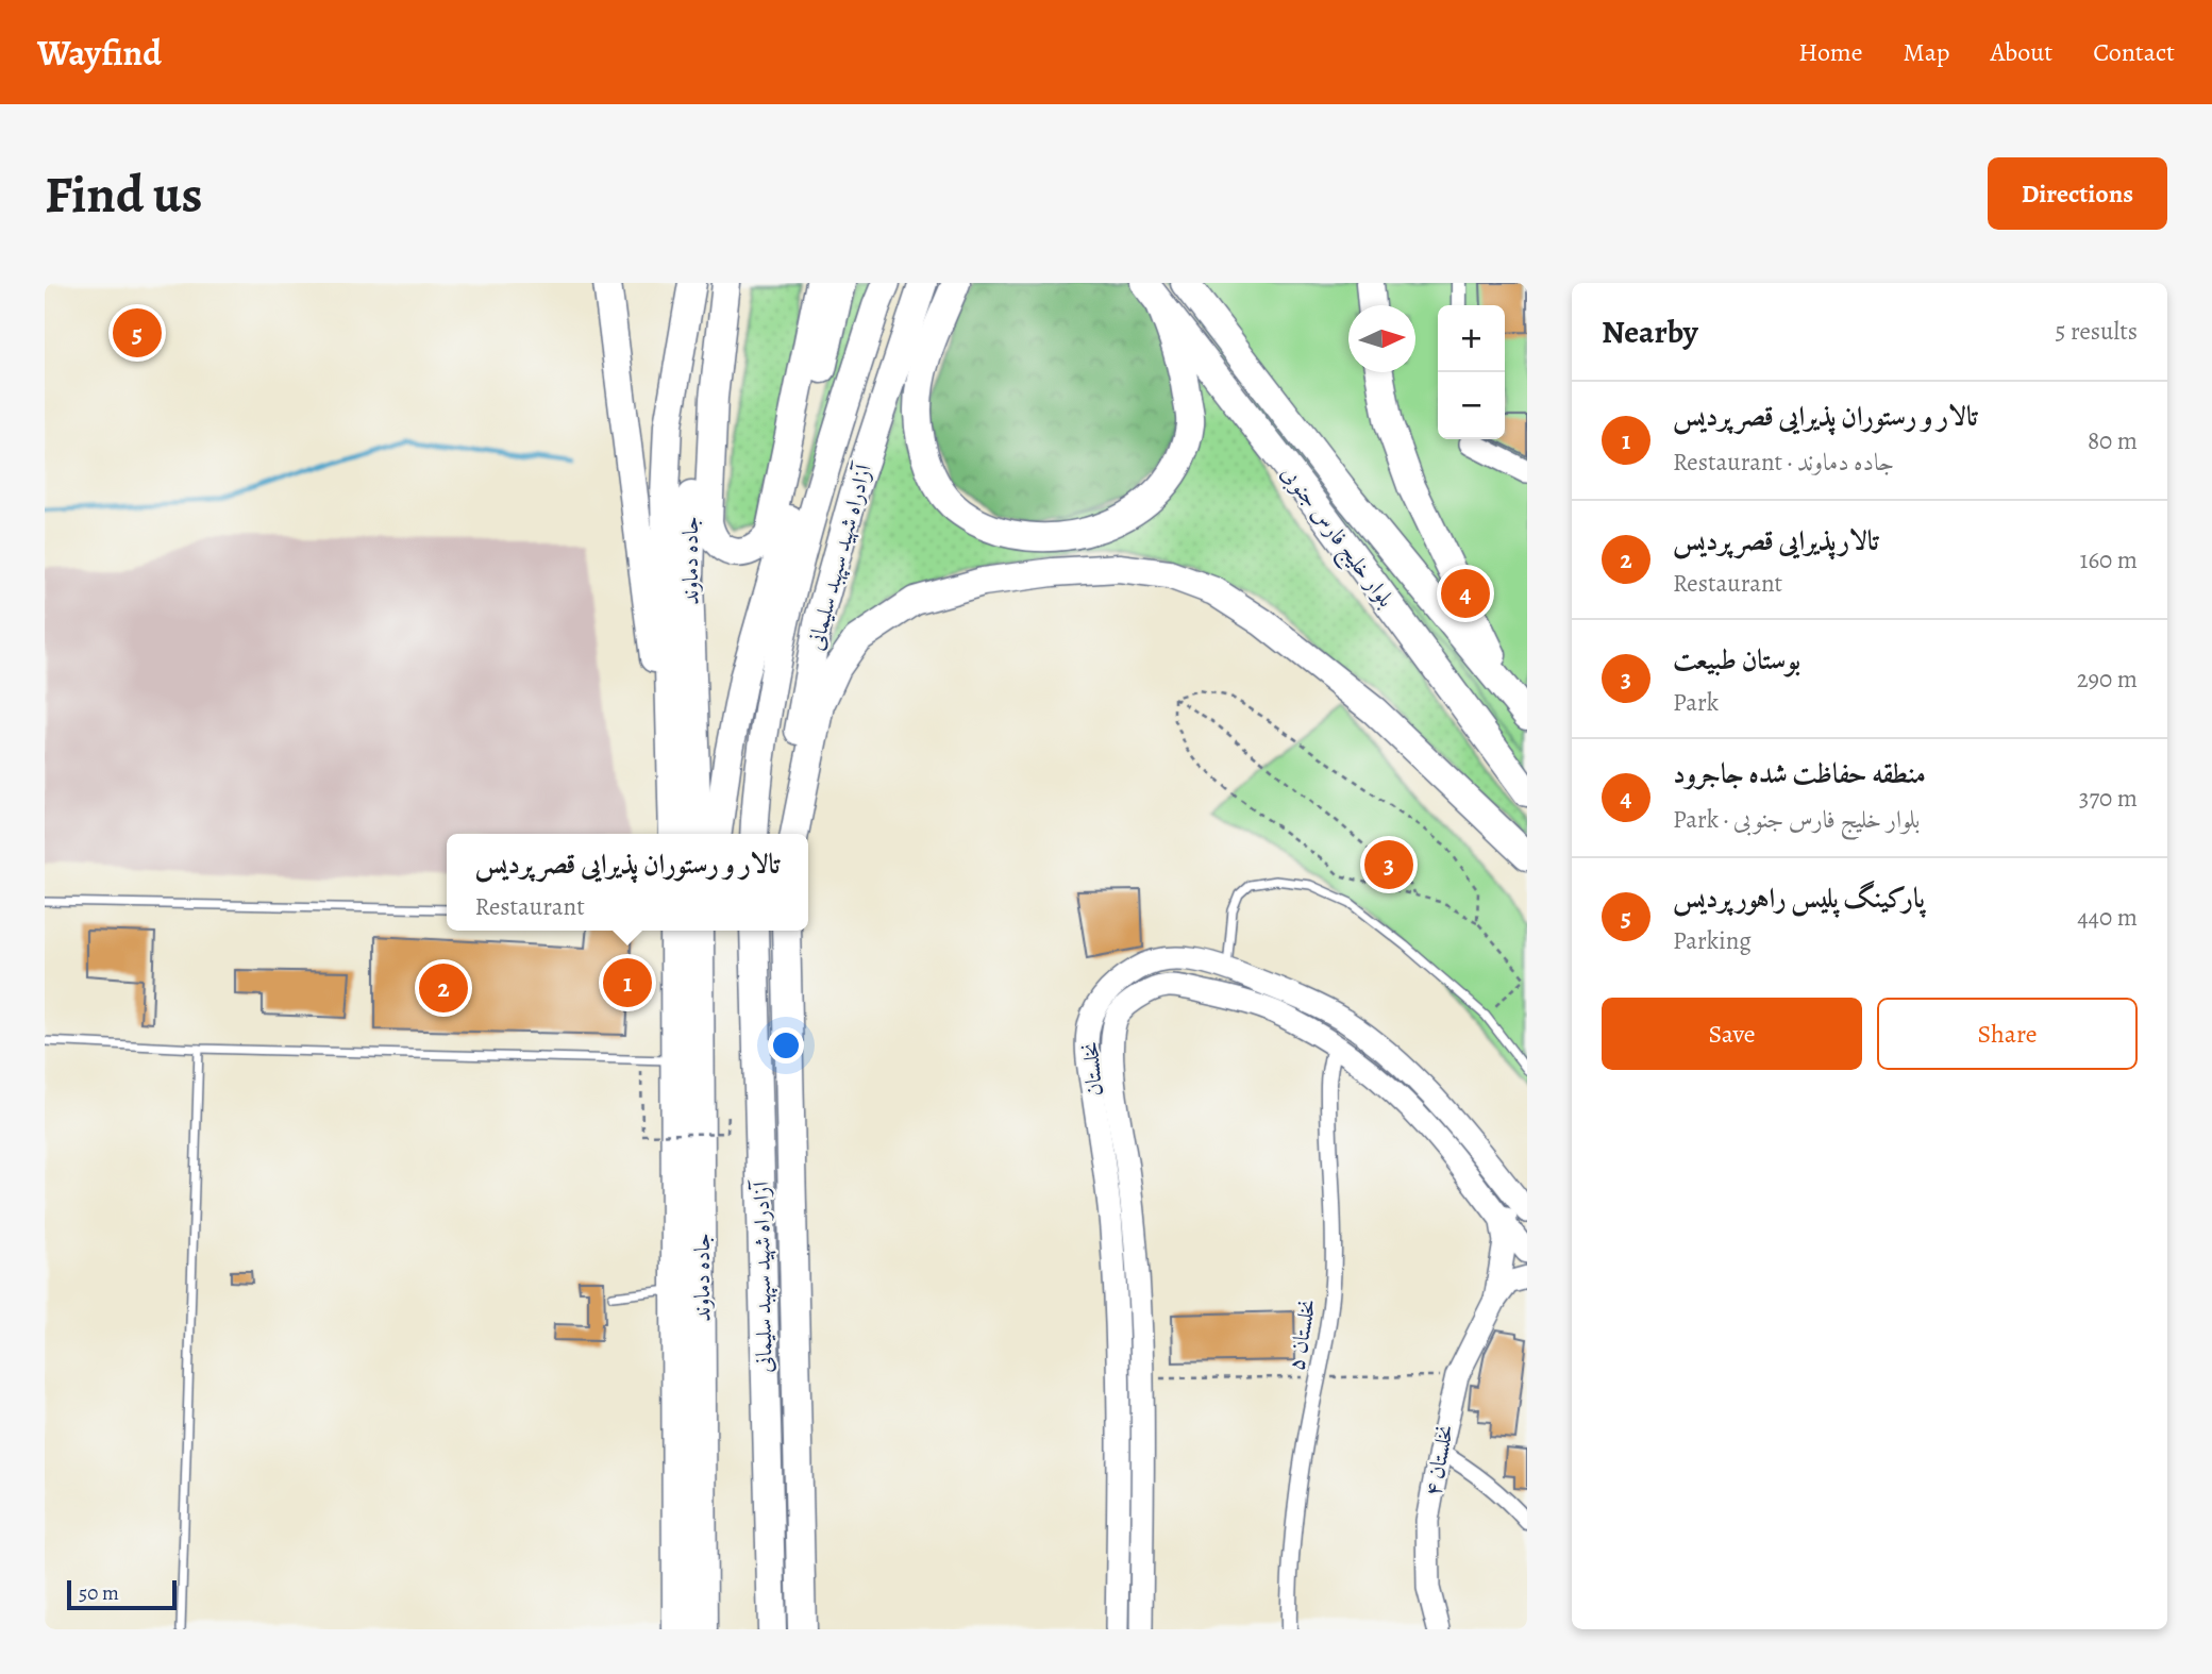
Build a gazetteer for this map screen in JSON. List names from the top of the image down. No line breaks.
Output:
{"streets":{"highway":["بلوار خلیج فارس جنوبی","آزادراه شهید سپهبد سلیمانی","جاده دماوند"],"street":["نخلستان","نخلستان ۵","نخلستان ۴"]},"crossings":[["نخلستان","نخلستان ۵"]],"scale_bar":"50 m","north":"right","page":{"header":"Wayfind","nav":["Home","Map","About","Contact"],"buttons":["Directions",["Save","Share"]],"title":"Find us","heading":["Nearby","5 results"],"pins":["5","4","3","1","2"],"map_buttons":["+","−"],"list":[{"mark":"1","name":"تالار و رستوران پذیرایی قصر پردیس","note":"Restaurant · جاده دماوند","value":"80 m"},{"mark":"2","name":"تالارپذیرایی قصر پردیس","note":"Restaurant","value":"160 m"},{"mark":"3","name":"بوستان طبیعت","note":"Park","value":"290 m"},{"mark":"4","name":"منطقه حفاظت شده جاجرود","note":"Park · بلوار خلیج فارس جنوبی","value":"370 m"},{"mark":"5","name":"پارکینگ پلیس راهور پردیس","note":"Parking","value":"440 m"}],"popup":["تالار و رستوران پذیرایی قصر پردیس","Restaurant"],"scale":"50 m"}}
